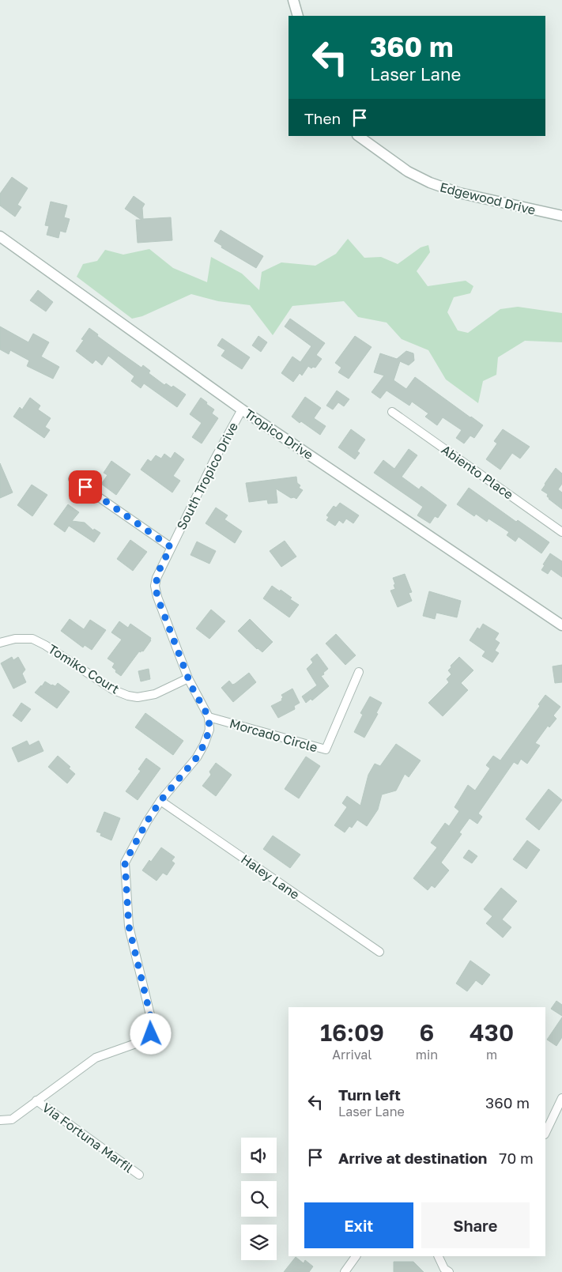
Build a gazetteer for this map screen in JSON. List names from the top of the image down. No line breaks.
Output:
{"streets":{"street":["Edgewood Drive","Tropico Drive","Abiento Place","South Tropico Drive","Tomiko Court","Morcado Circle","Haley Lane","Via Fortuna Marfil"]},"crossings":[["Tropico Drive","South Tropico Drive"],["South Tropico Drive","Tomiko Court"],["South Tropico Drive","Morcado Circle"]],"page":{"turn":["360 m","Laser Lane"],"then":"Then","eta":["16:09","Arrival","6","min","430","m"],"list":[{"name":"Turn left","note":"Laser Lane","value":"360 m"},{"name":"Arrive at destination","value":"70 m"}],"buttons":["Exit","Share"]}}
